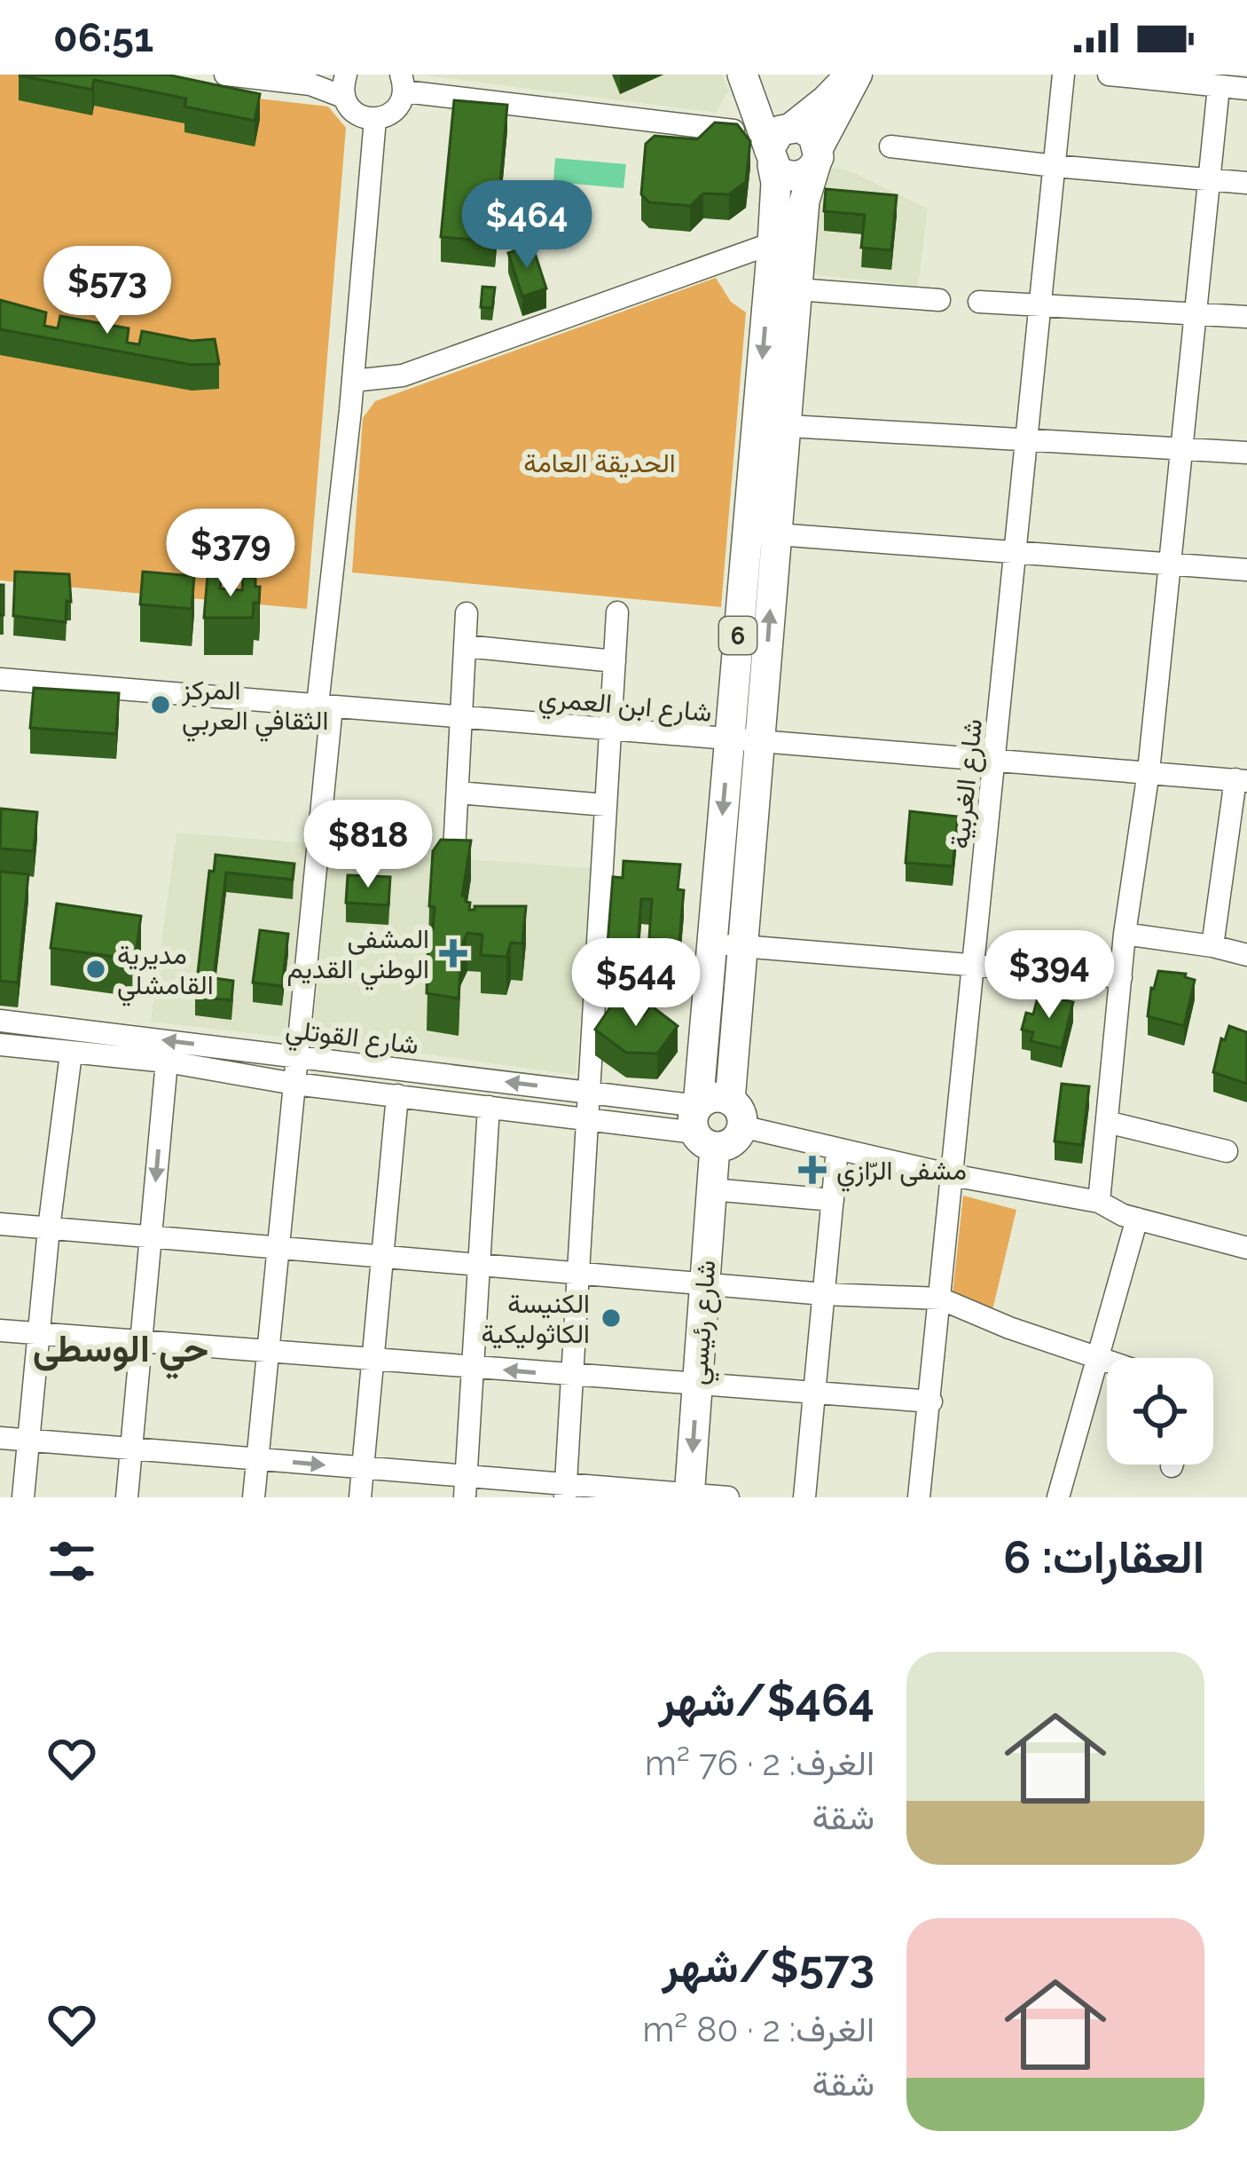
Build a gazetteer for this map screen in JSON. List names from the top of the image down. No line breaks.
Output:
{"streets":{"highway":["6","شارع رئيسي"],"street":["شارع ابن العمري","شارع الغربية","شارع القوتلي"]},"crossings":[["6","شارع ابن العمري"],["6","شارع القوتلي"],["6","شارع رئيسي"],["شارع ابن العمري","شارع الغربية"],["شارع القوتلي","شارع رئيسي"]],"districts":["حي الوسطى"],"parks":["الحديقة العامة"],"places":{"other":["المركز الثقافي العربي","مديرية القامشلي","الكنيسة الكاثوليكية"],"health":["المشفى الوطني القديم","مشفى الرّازي"]},"page":{"status":"06:51","price":["$464","$573","$379","$818","$394","$544"],"heading":"العقارات: 6","list":[{"name":"$464/شهر","note":"الغرف: 2 · 76 m² · شقة"},{"name":"$573/شهر","note":"الغرف: 2 · 80 m² · شقة"}]}}
